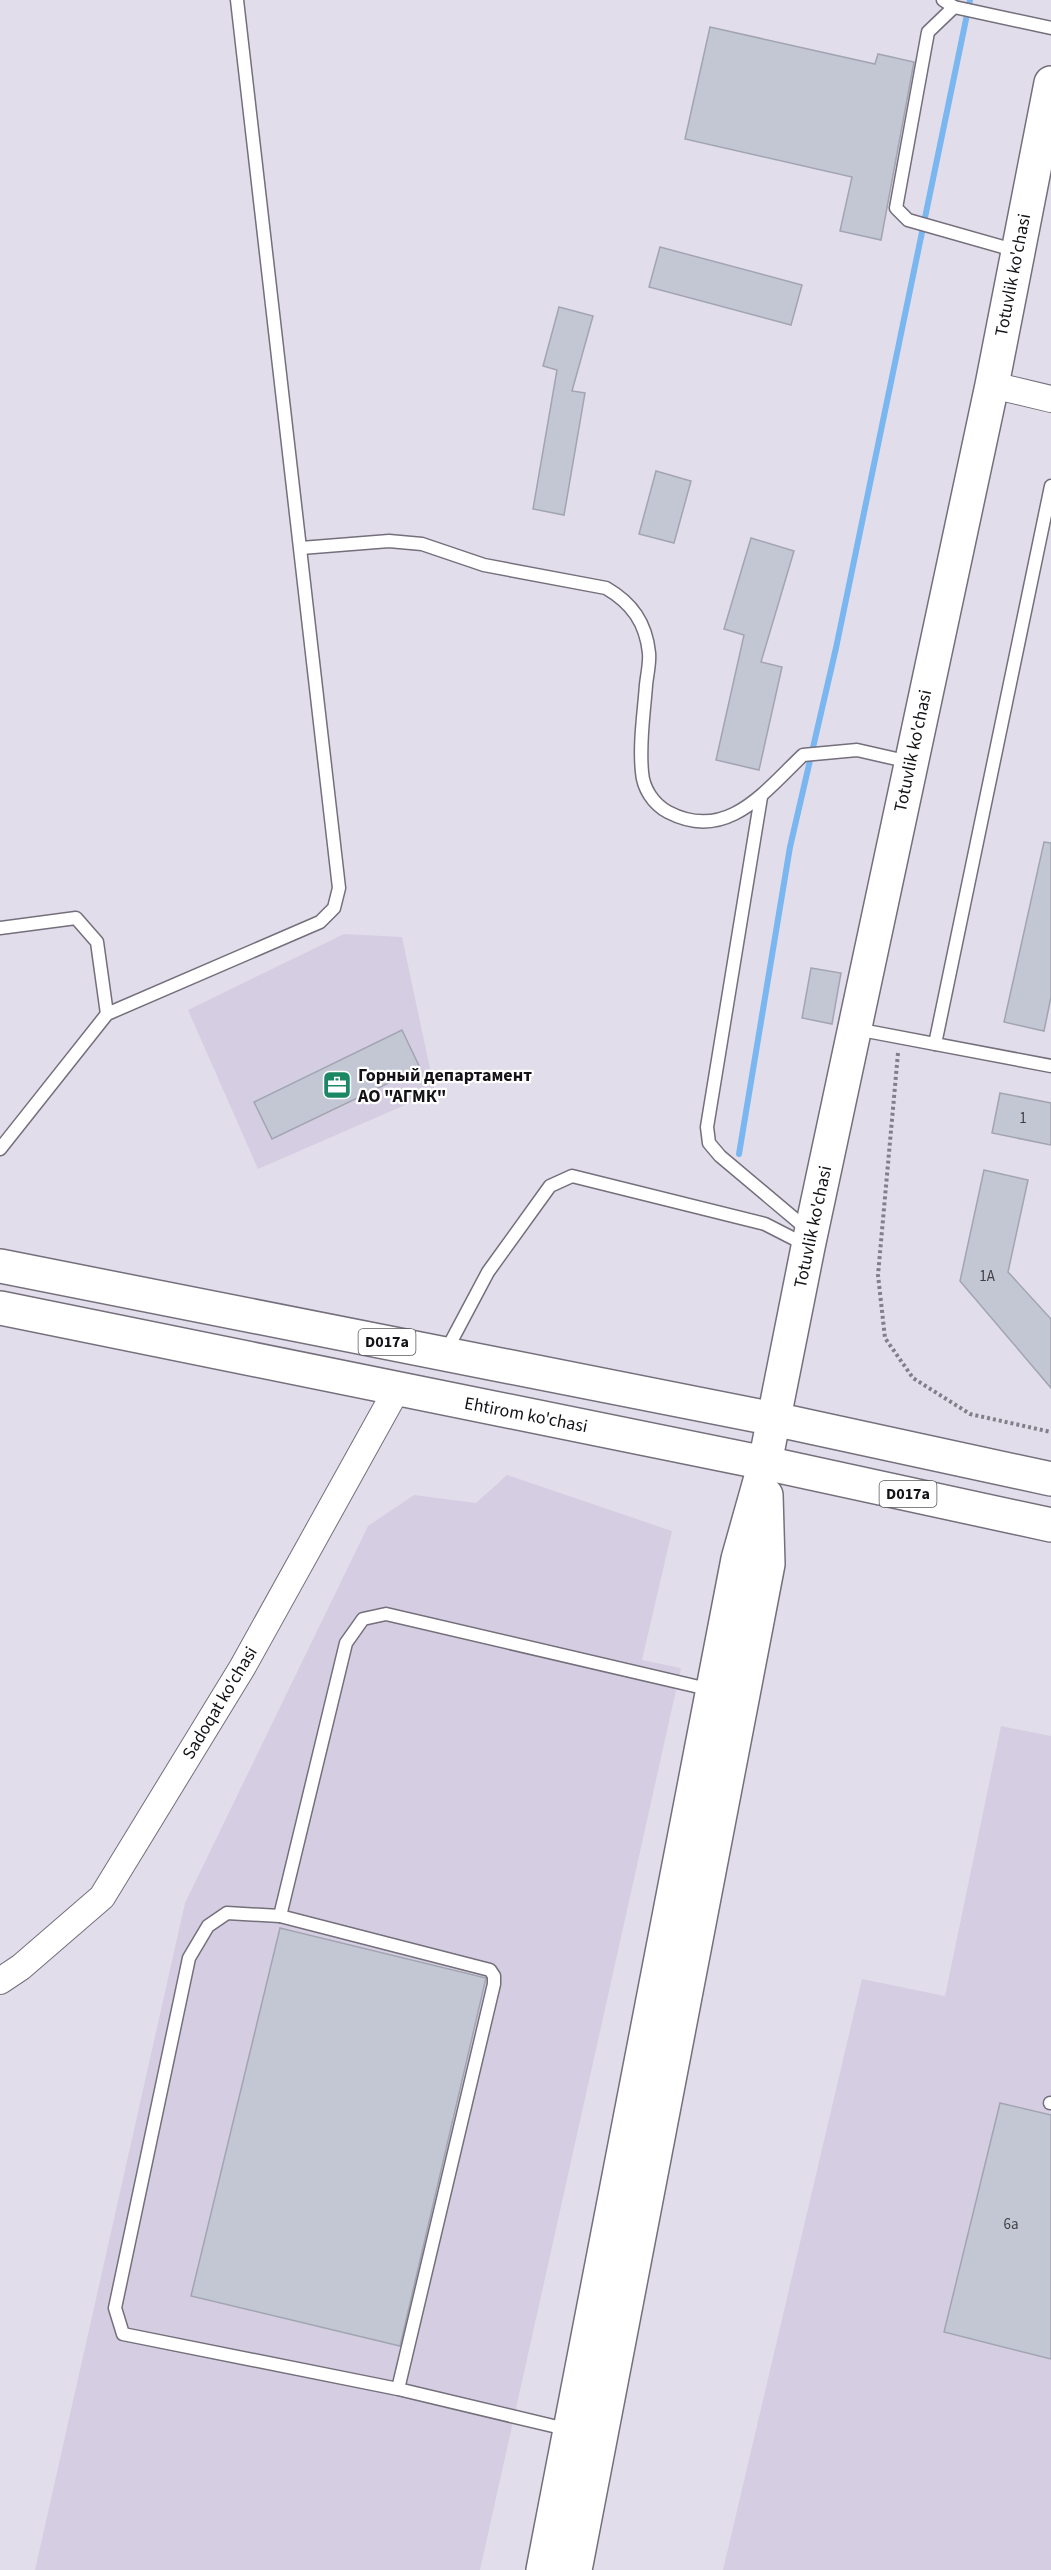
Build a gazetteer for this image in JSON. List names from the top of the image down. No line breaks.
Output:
{"streets":{"main road":["Totuvlik ko'chasi","D017a","Ehtirom ko'chasi"],"street":["Sadoqat ko'chasi"]},"crossings":[["Totuvlik ko'chasi","D017a"],["Totuvlik ko'chasi","Ehtirom ko'chasi"],["Ehtirom ko'chasi","Sadoqat ko'chasi"]],"places":{"office":["Горный департамент АО \"АГМК\""]},"house_numbers":["1","1А","6а"]}
